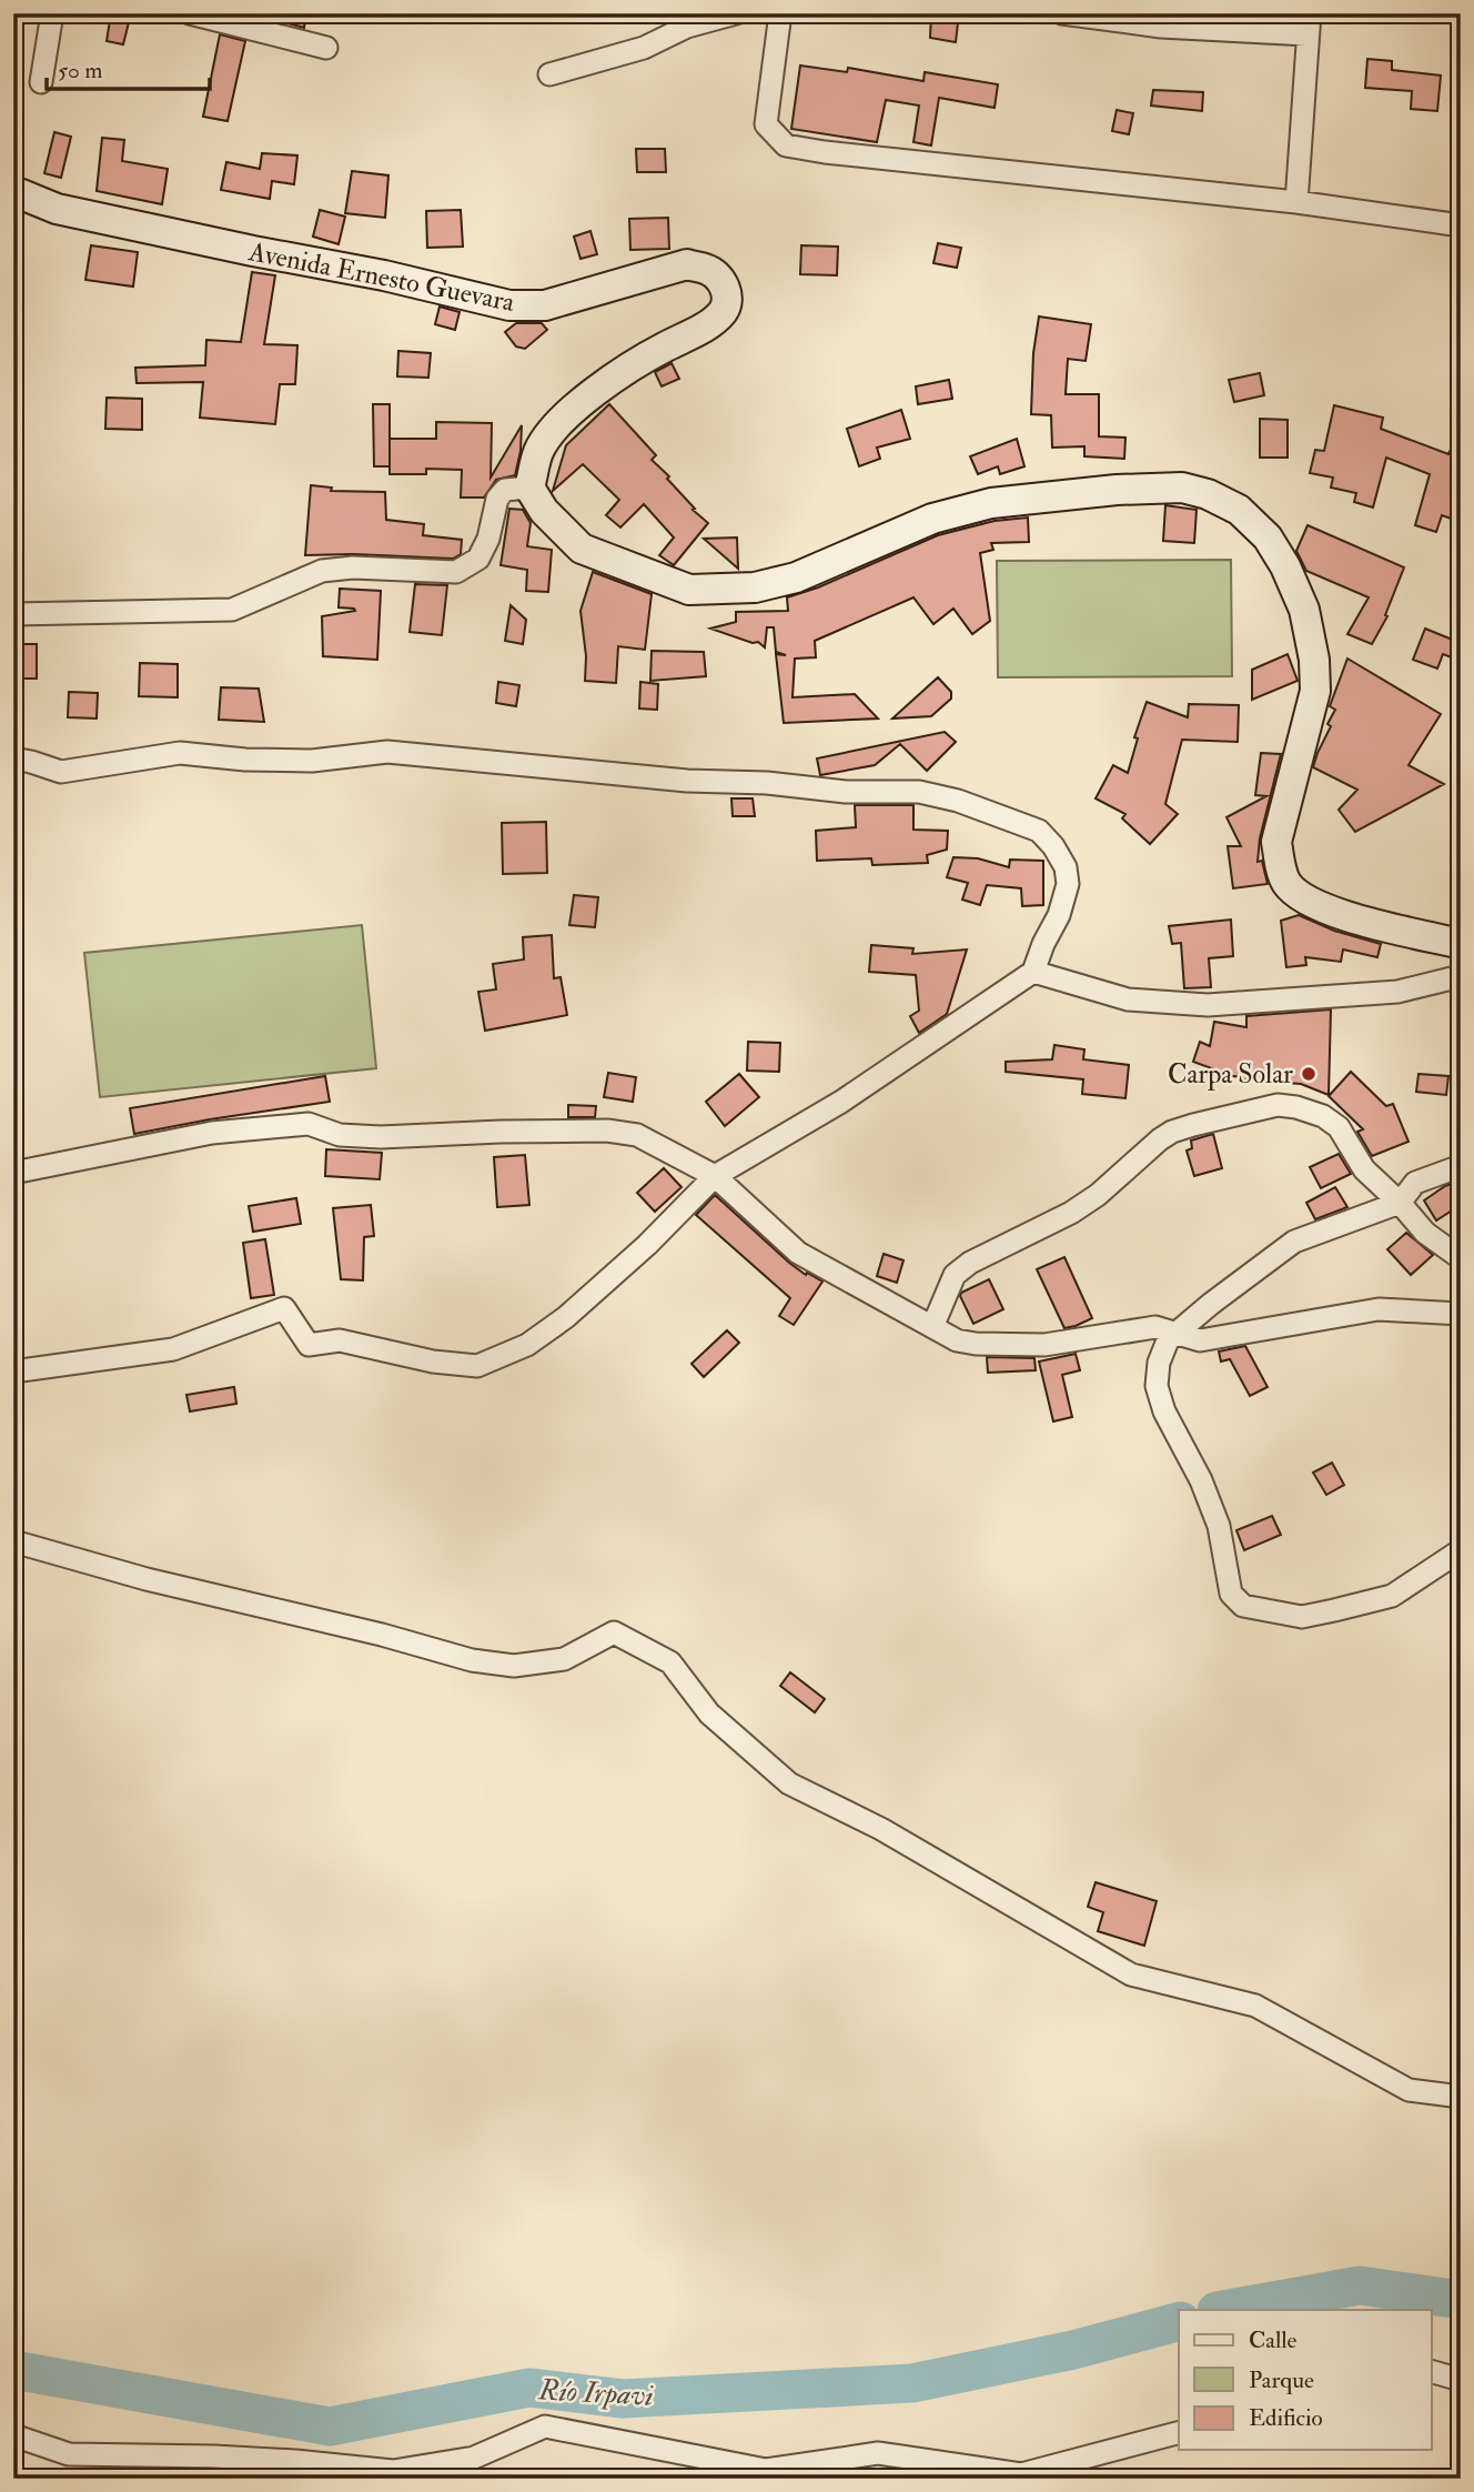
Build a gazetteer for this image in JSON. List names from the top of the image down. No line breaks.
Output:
{"streets":{"main road":["Avenida Ernesto Guevara"]},"water":["Río Irpavi"],"places":["Carpa Solar"],"legend":["Calle","Parque","Edificio"],"scale_bar":"50 m"}
